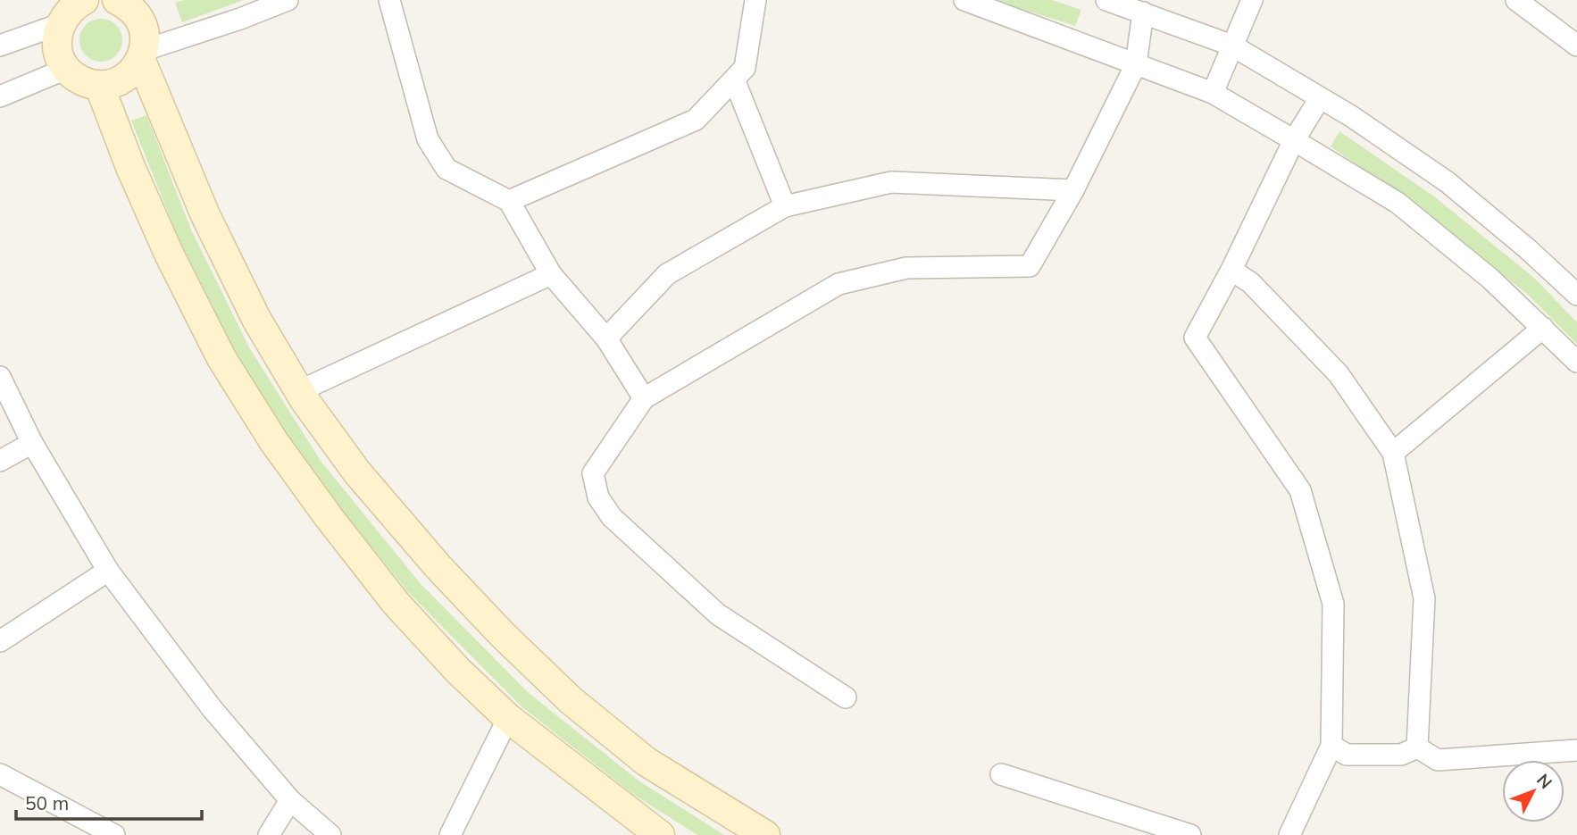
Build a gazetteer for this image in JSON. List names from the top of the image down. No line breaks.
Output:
{"scale_bar":"50 m","north":"top right"}
